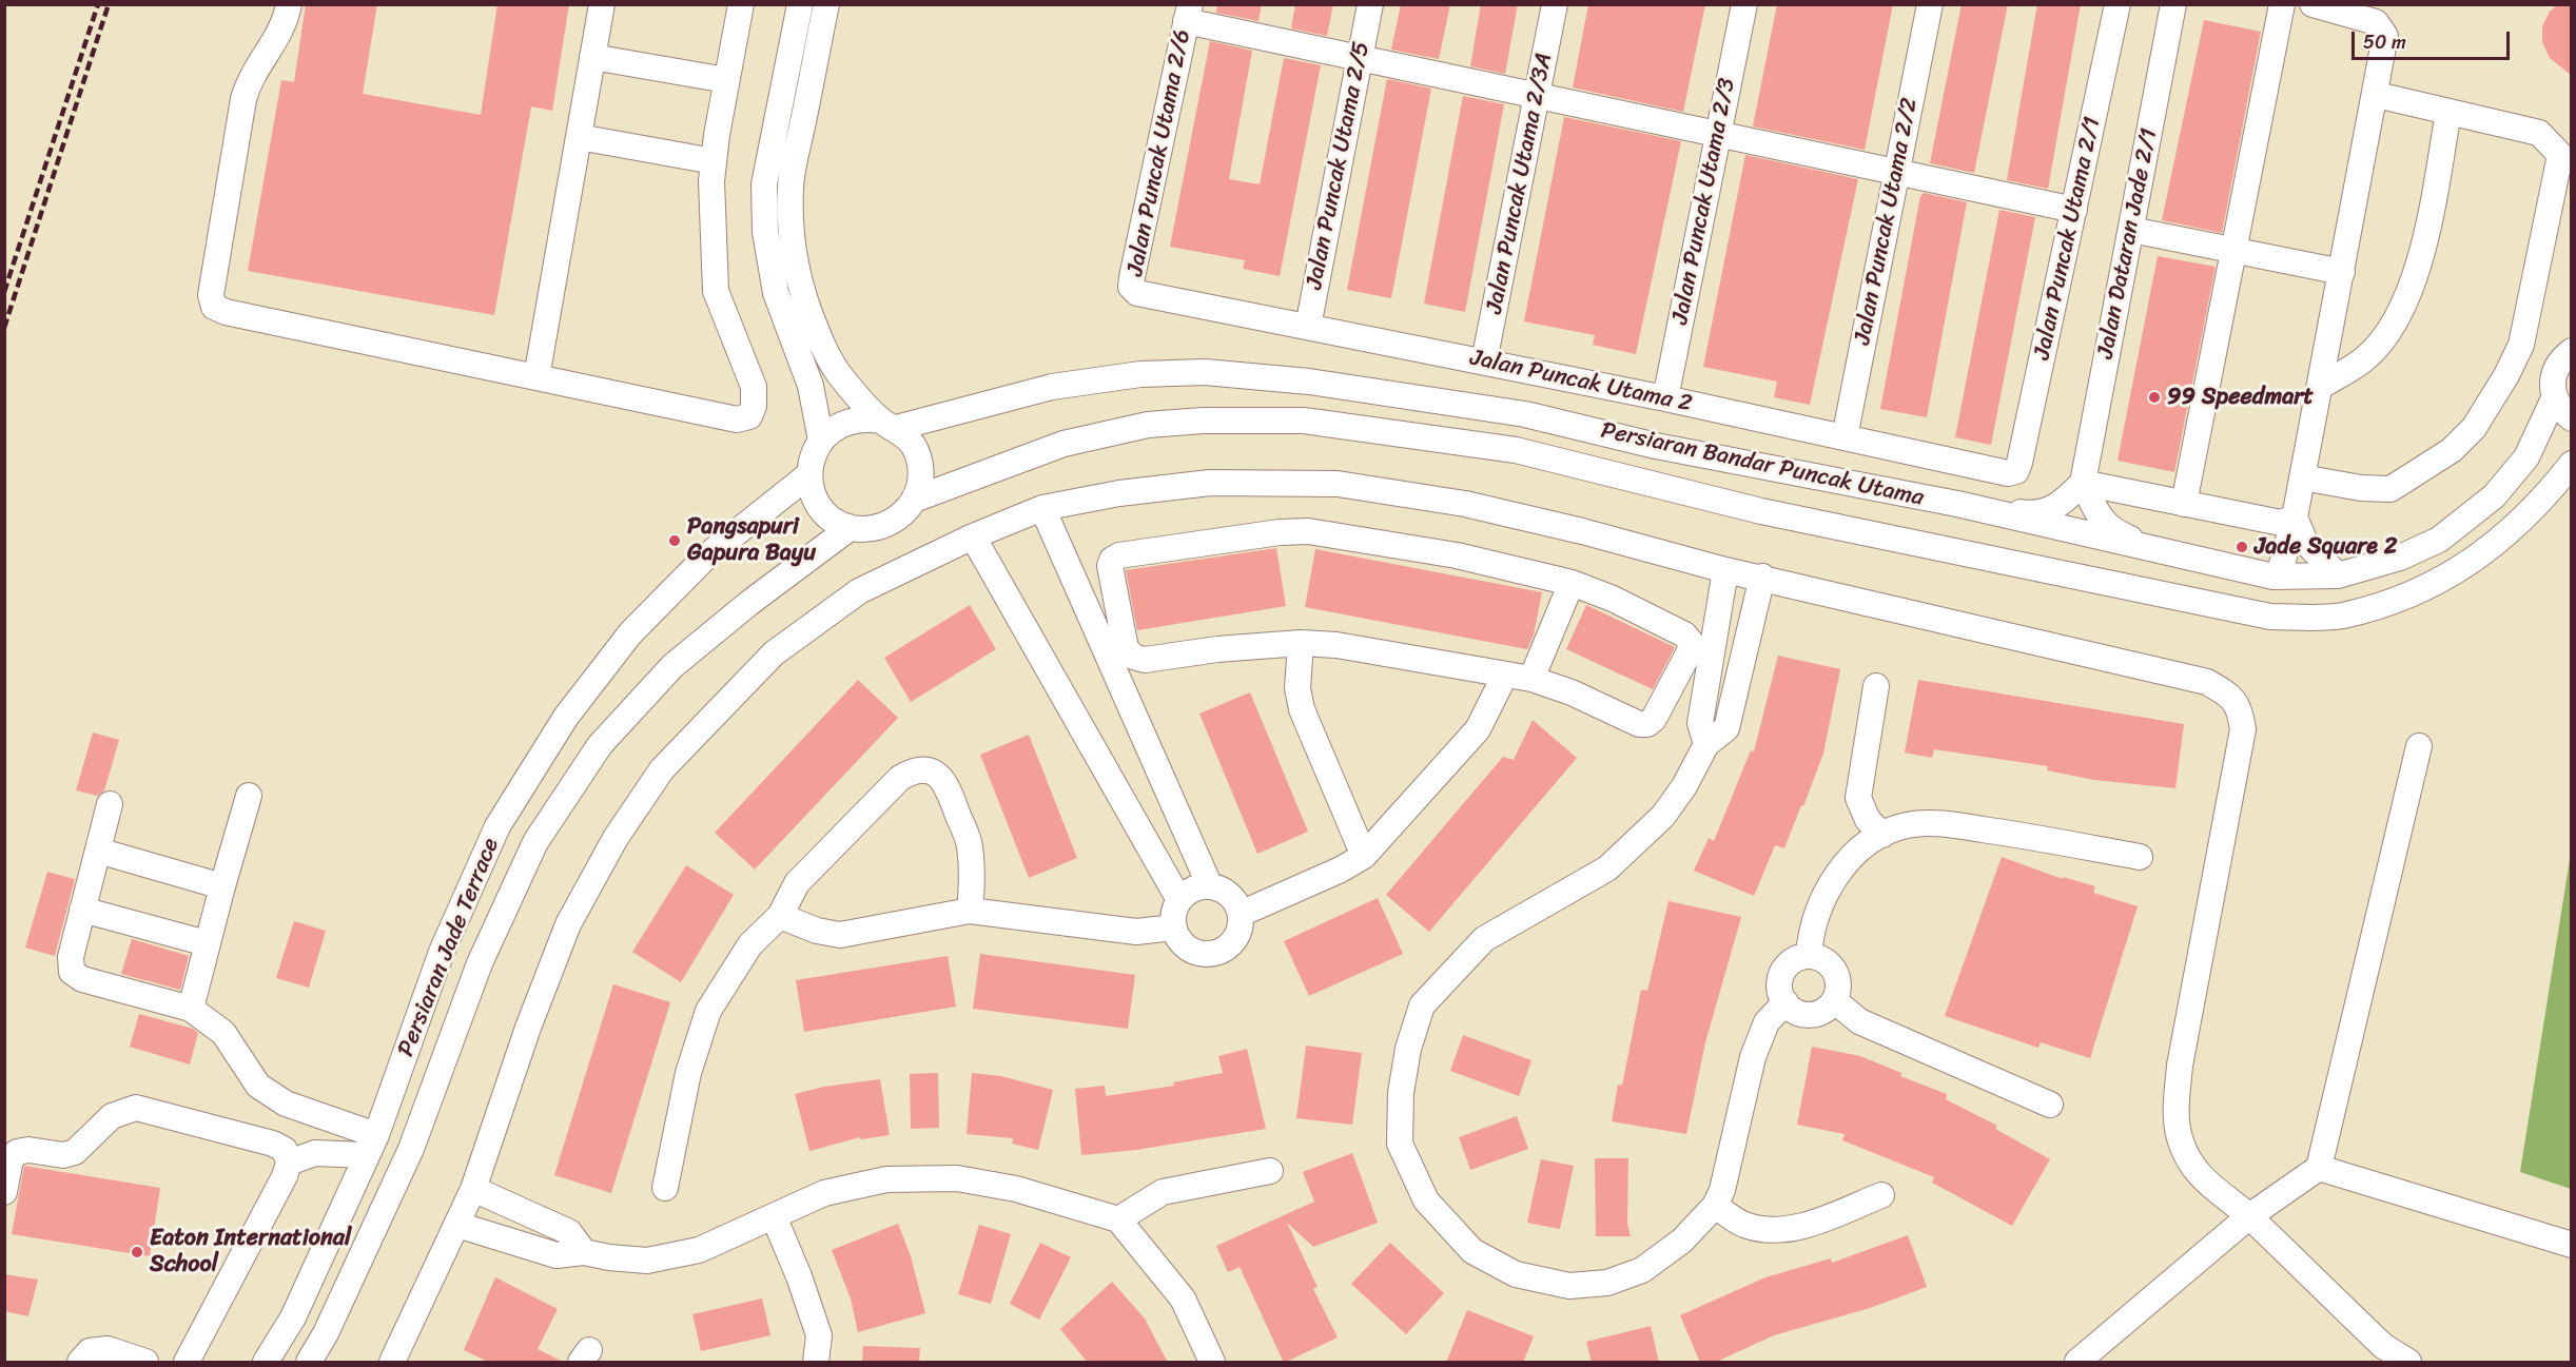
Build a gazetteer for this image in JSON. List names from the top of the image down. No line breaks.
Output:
{"streets":{"street":["Jalan Puncak Utama 2/6","Jalan Puncak Utama 2/5","Jalan Puncak Utama 2/3A","Jalan Puncak Utama 2/3","Jalan Puncak Utama 2/2","Jalan Puncak Utama 2/1","Jalan Dataran Jade 2/1","Jalan Puncak Utama 2","Persiaran Bandar Puncak Utama","Persiaran Jade Terrace"]},"crossings":[["Jalan Puncak Utama 2/6","Jalan Puncak Utama 2"],["Jalan Puncak Utama 2/5","Jalan Puncak Utama 2"],["Jalan Puncak Utama 2/3A","Jalan Puncak Utama 2"],["Jalan Puncak Utama 2/3","Jalan Puncak Utama 2"],["Jalan Puncak Utama 2/2","Jalan Puncak Utama 2"],["Jalan Puncak Utama 2/1","Jalan Puncak Utama 2"],["Persiaran Bandar Puncak Utama","Persiaran Jade Terrace"]],"places":["99 Speedmart","Pangsapuri Gapura Bayu","Jade Square 2","Eaton International School"],"scale_bar":"50 m"}
